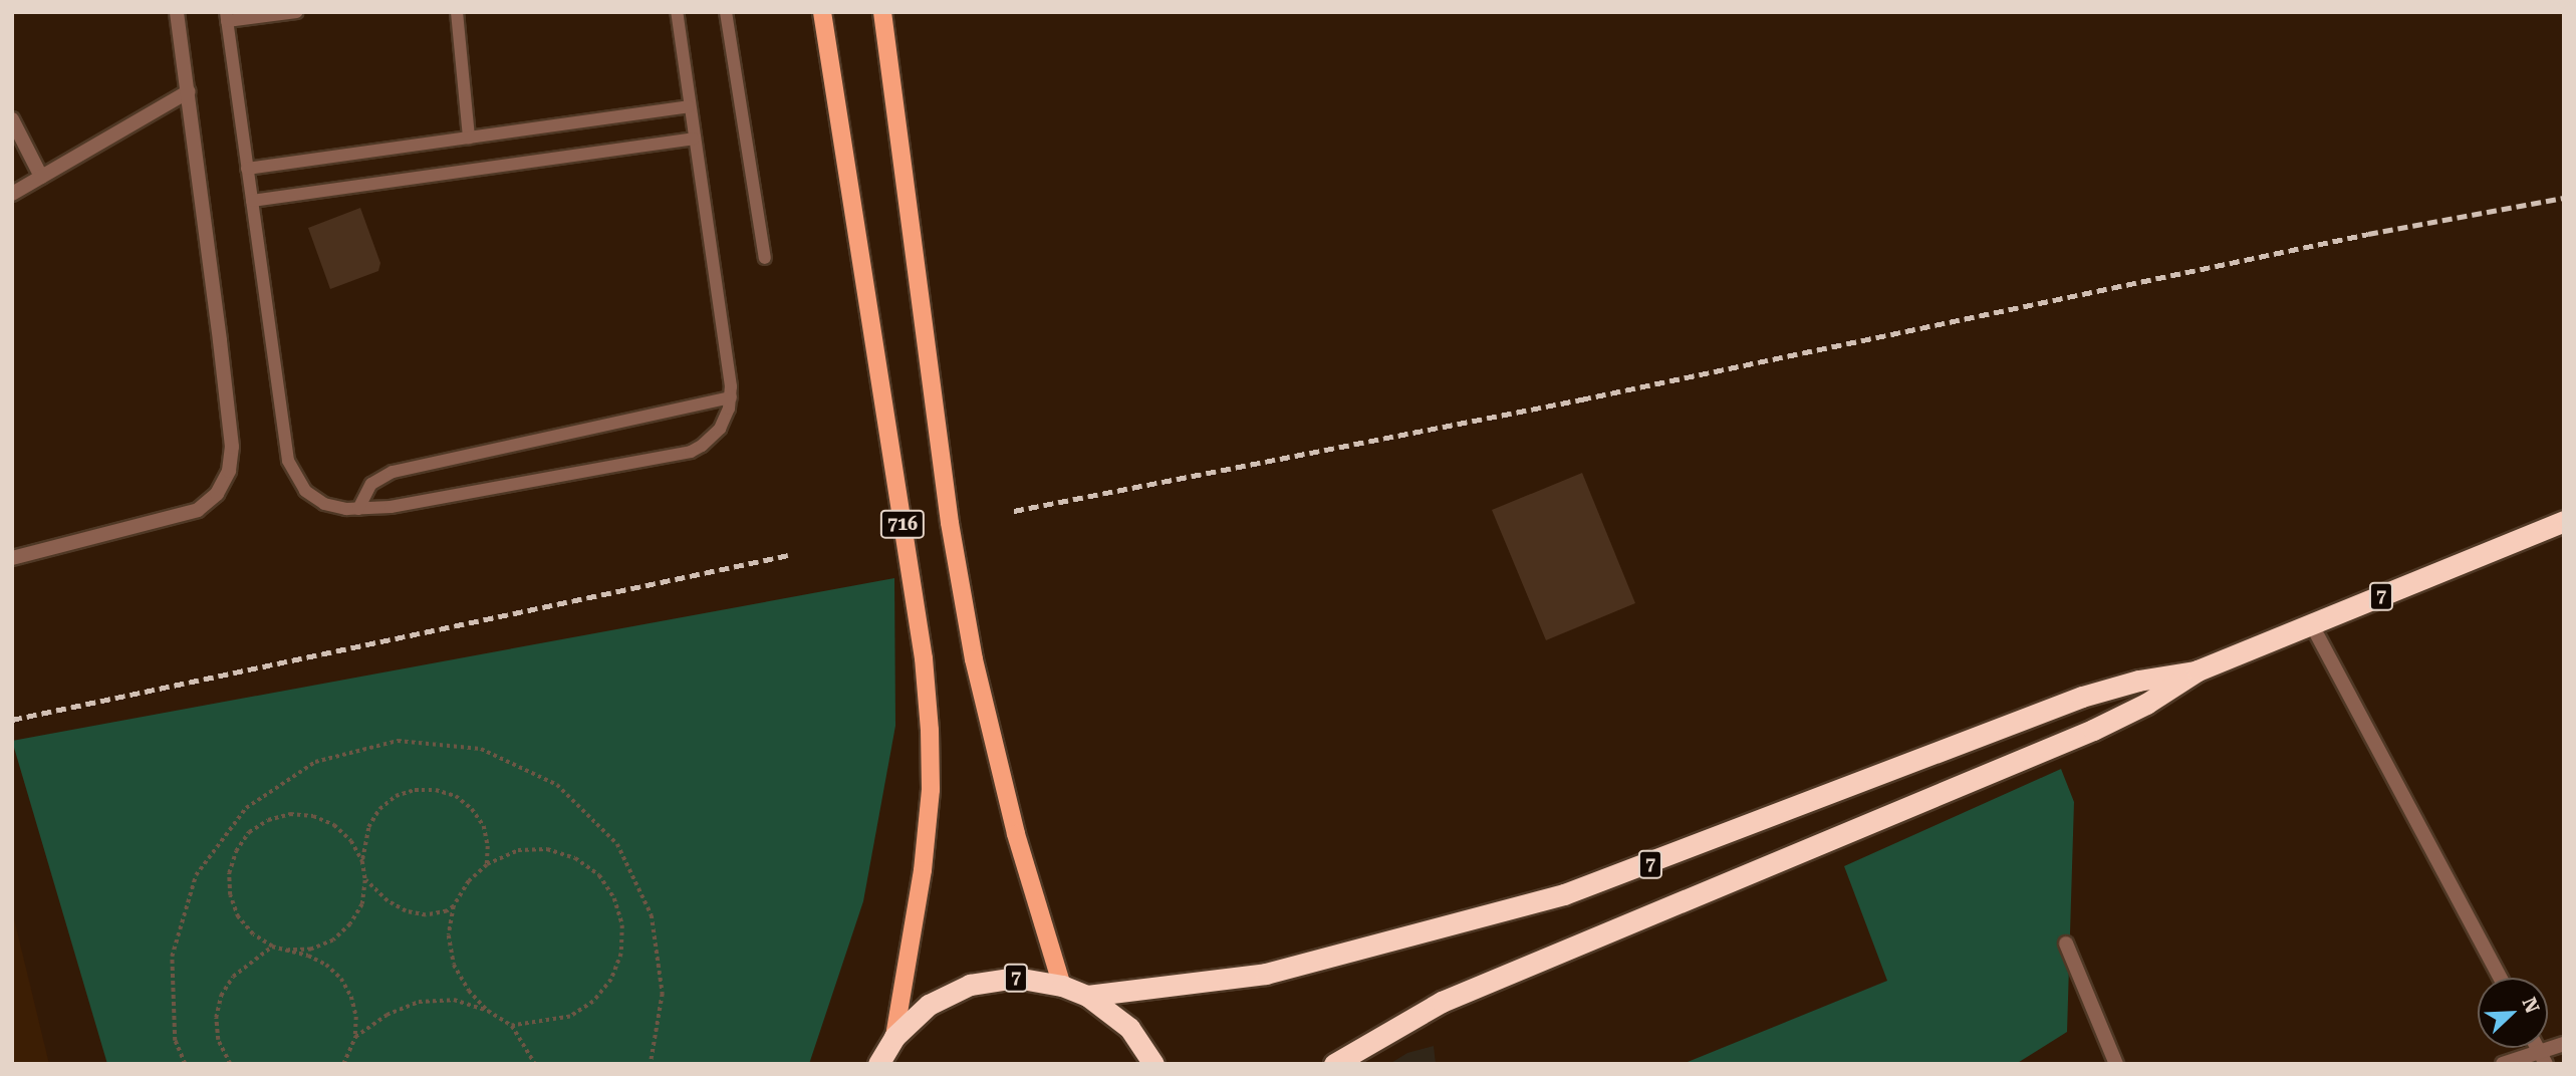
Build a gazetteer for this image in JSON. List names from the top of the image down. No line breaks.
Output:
{"streets":{"highway":["7"],"main road":["716"]},"crossings":[["716","7"]],"north":"top right"}
